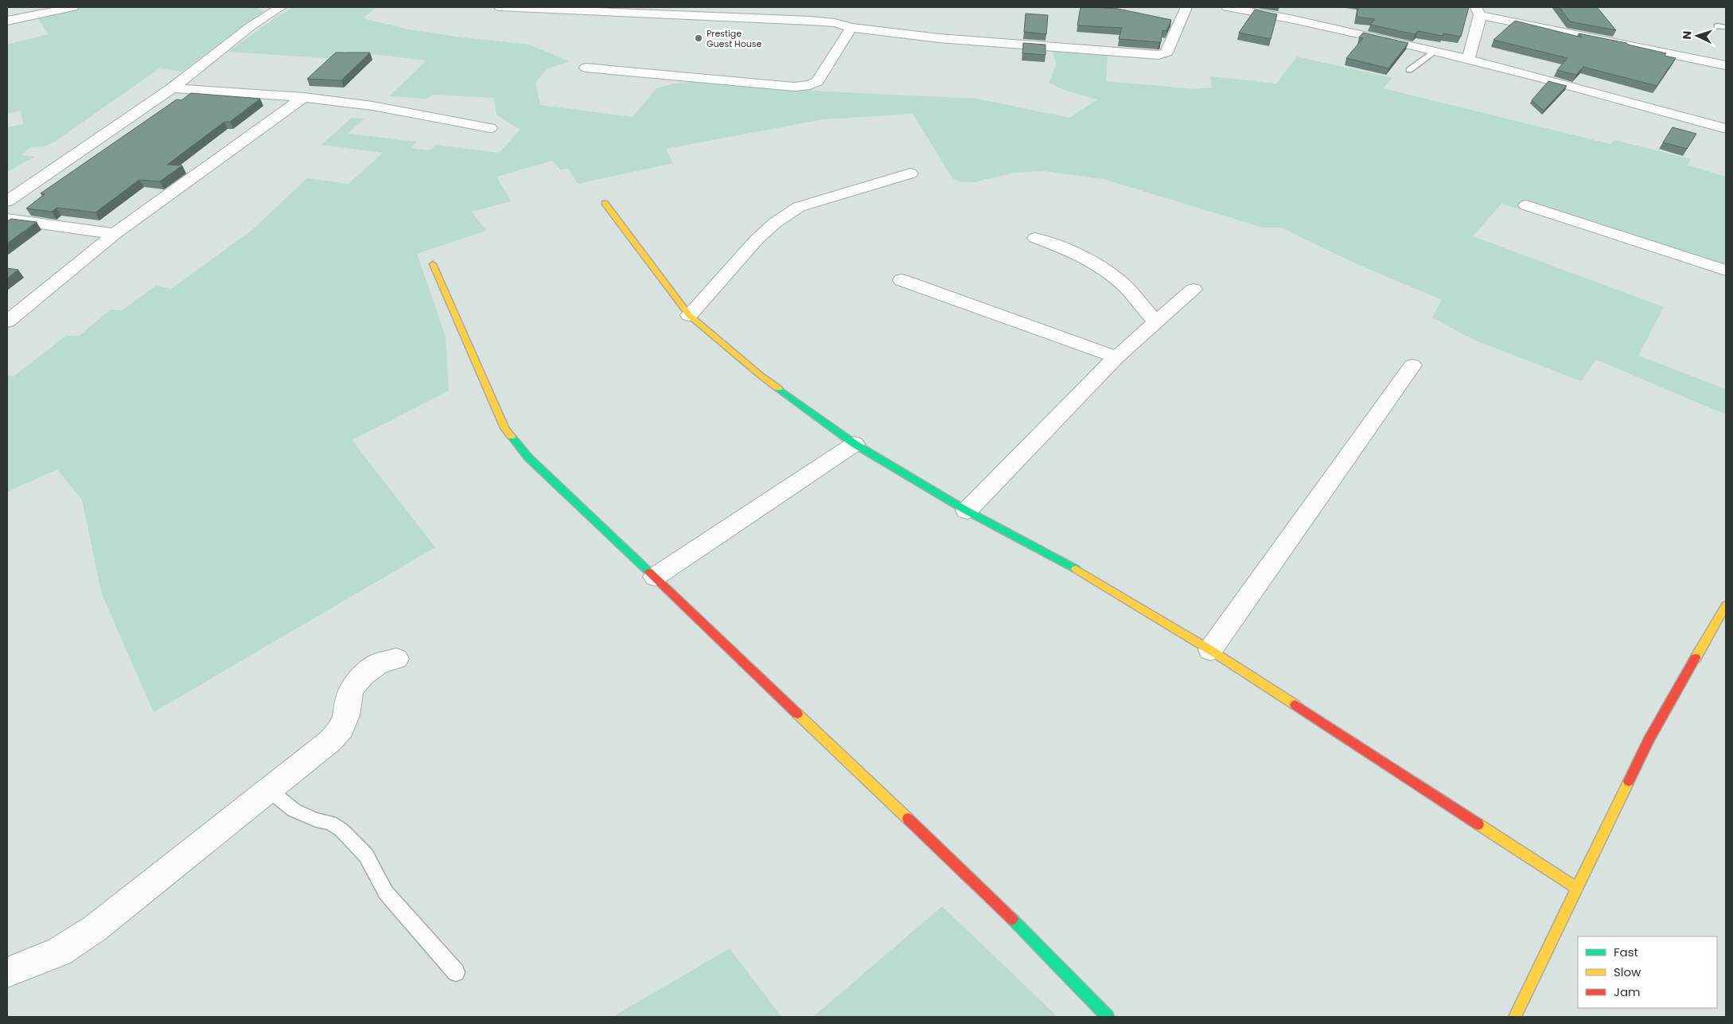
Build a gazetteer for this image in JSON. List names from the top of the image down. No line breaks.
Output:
{"places":["Prestige Guest House"],"legend":["Fast","Slow","Jam"],"north":"left"}
